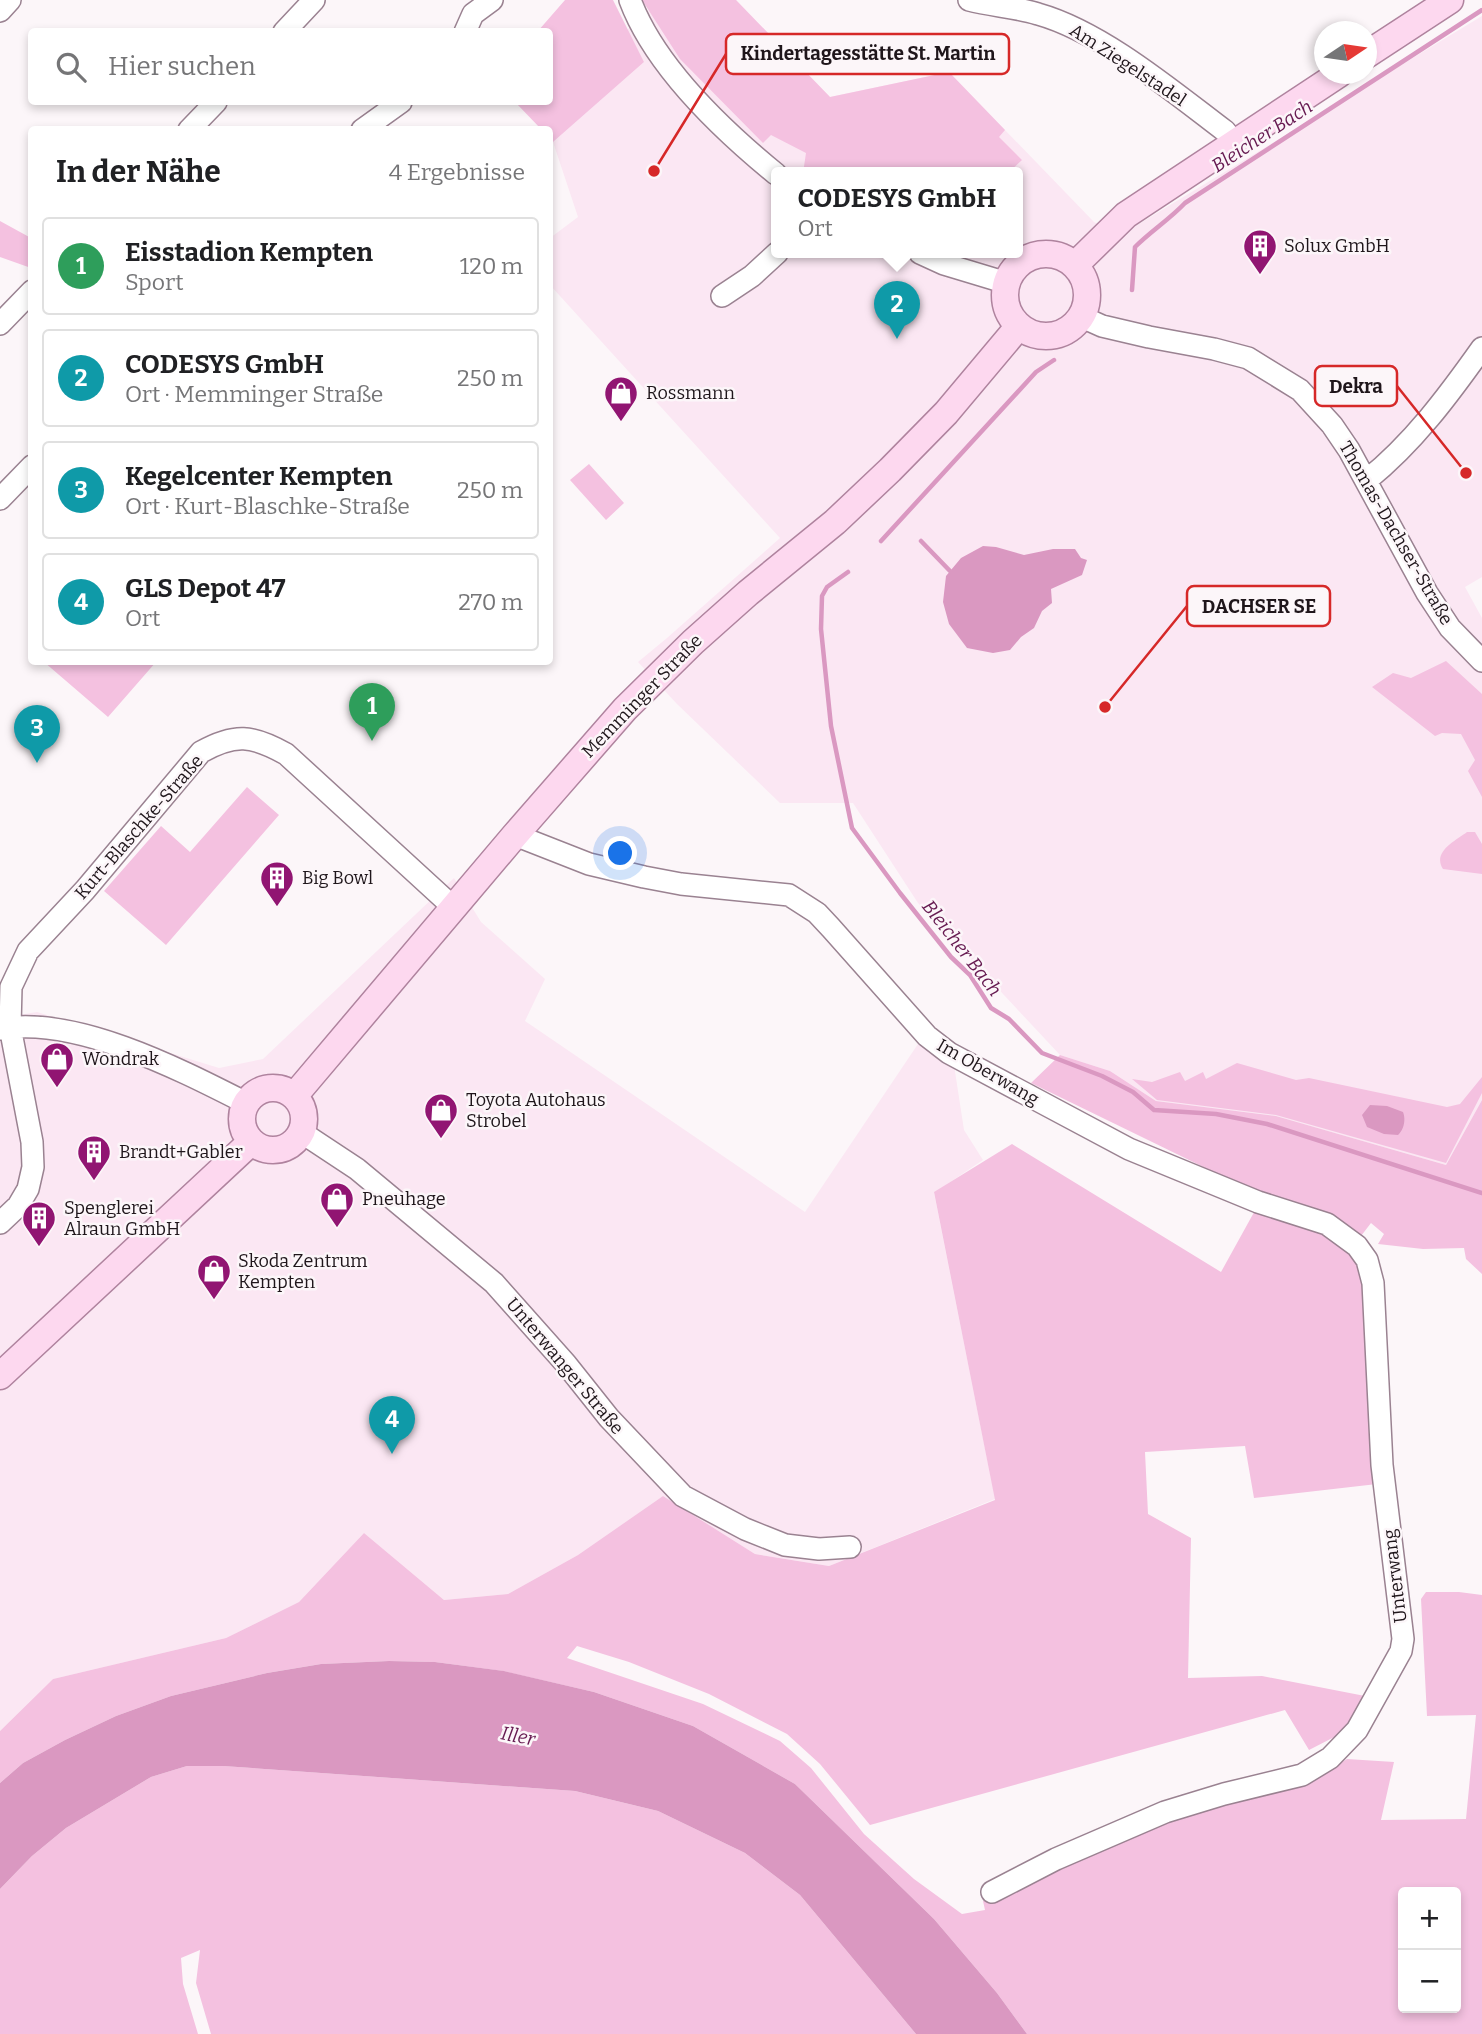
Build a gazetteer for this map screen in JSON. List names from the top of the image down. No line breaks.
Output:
{"streets":{"main road":["Memminger Straße"],"street":["Am Ziegelstadel","Thomas-Dachser-Straße","Kurt-Blaschke-Straße","Im Oberwang","Unterwanger Straße","Unterwang"]},"crossings":[["Thomas-Dachser-Straße","Memminger Straße"],["Memminger Straße","Kurt-Blaschke-Straße"],["Memminger Straße","Im Oberwang"],["Memminger Straße","Unterwanger Straße"],["Im Oberwang","Unterwang"]],"water":["Bleicher Bach","Iller"],"places":{"other":["Kindertagesstätte St. Martin","Dekra","DACHSER SE"],"building":["Solux GmbH","Big Bowl","Brandt+Gabler","Spenglerei Alraun GmbH"],"shop":["Rossmann","Wondrak","Toyota Autohaus Strobel","Pneuhage","Skoda Zentrum Kempten"]},"north":"right","page":{"search":"Hier suchen","heading":["In der Nähe","4 Ergebnisse"],"popup":["CODESYS GmbH","Ort"],"list":[{"mark":"1","name":"Eisstadion Kempten","note":"Sport","value":"120 m"},{"mark":"2","name":"CODESYS GmbH","note":"Ort · Memminger Straße","value":"250 m"},{"mark":"3","name":"Kegelcenter Kempten","note":"Ort · Kurt-Blaschke-Straße","value":"250 m"},{"mark":"4","name":"GLS Depot 47","note":"Ort","value":"270 m"}],"pins":["2","1","3","4"],"map_buttons":["+","−"]}}
